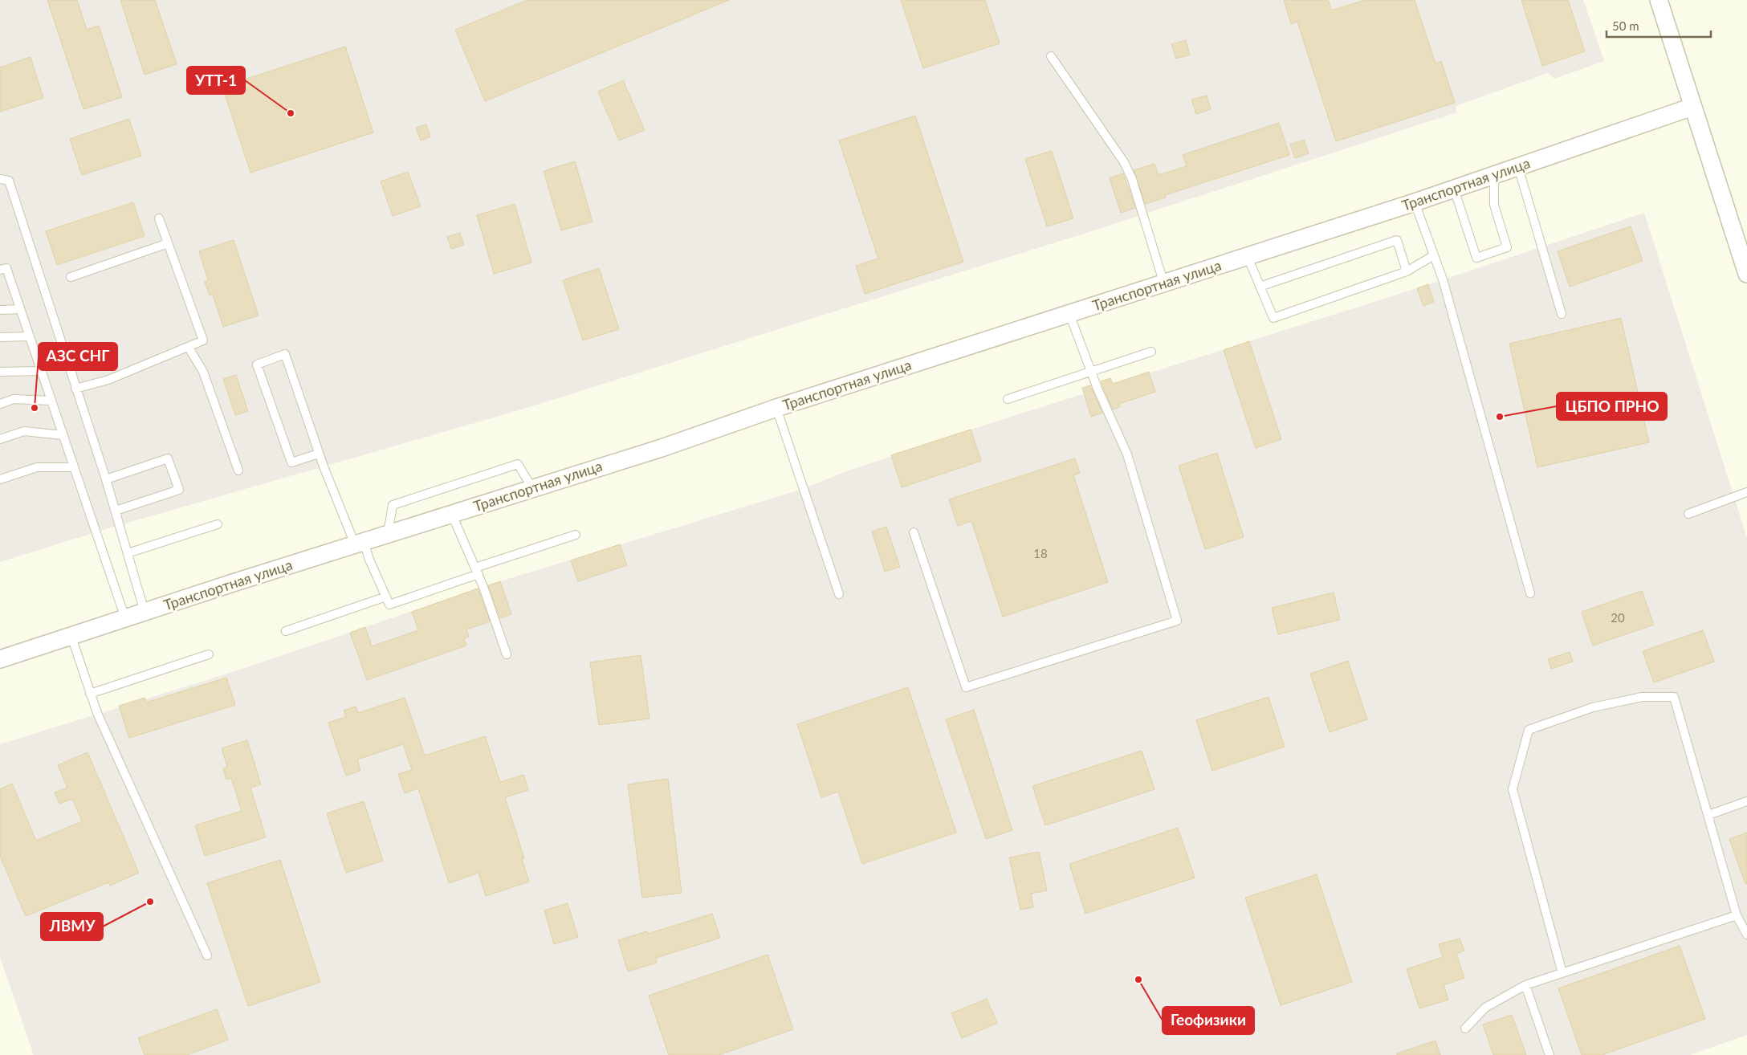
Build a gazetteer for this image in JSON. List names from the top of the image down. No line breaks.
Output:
{"streets":{"street":["Транспортная улица"]},"places":["УТТ-1","АЗС СНГ","ЦБПО ПРНО","ЛВМУ","Геофизики"],"house_numbers":["18","20"],"scale_bar":"50 m"}
